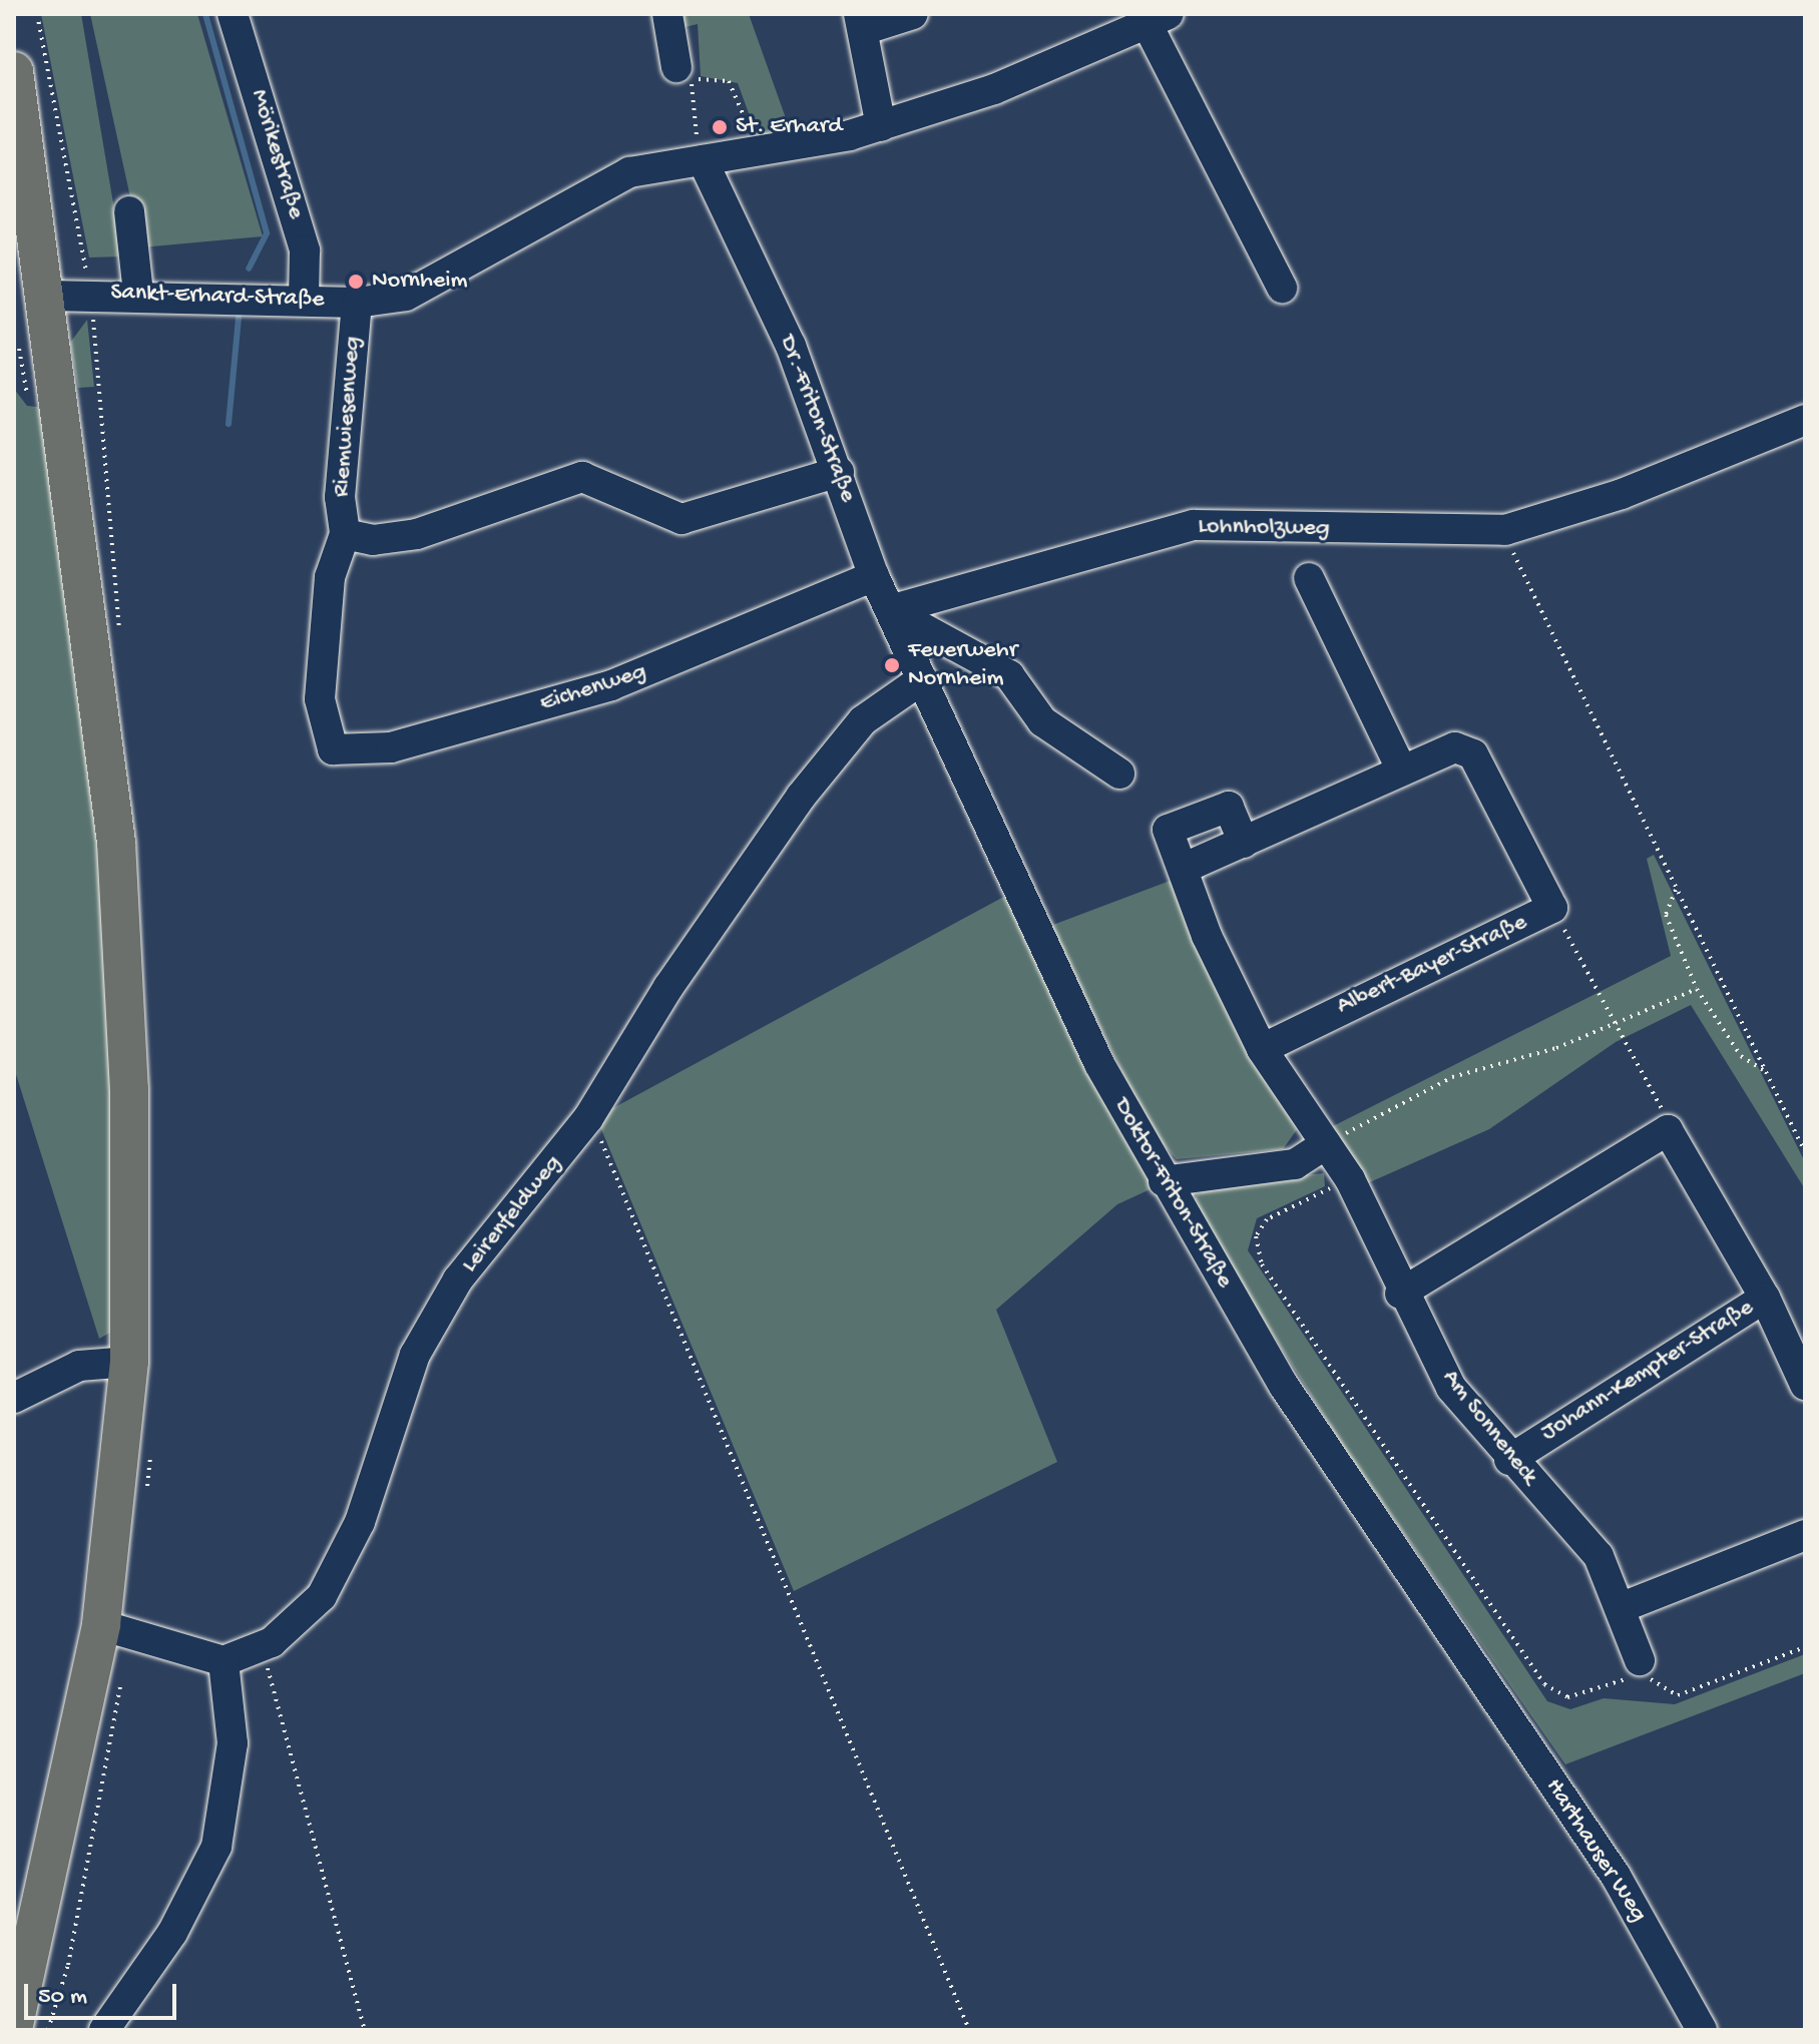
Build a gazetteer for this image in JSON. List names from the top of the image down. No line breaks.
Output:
{"streets":{"street":["Mörikestraße","Sankt-Erhard-Straße","Riemwiesenweg","Dr.-Friton-Straße","Lohnholzweg","Eichenweg","Albert-Bayer-Straße","Doktor-Friton-Straße","Leirenfeldweg","Johann-Kempter-Straße","Am Sonneneck","Harthauser Weg"]},"crossings":[["Mörikestraße","Sankt-Erhard-Straße"],["Sankt-Erhard-Straße","Riemwiesenweg"],["Sankt-Erhard-Straße","Dr.-Friton-Straße"],["Riemwiesenweg","Eichenweg"],["Dr.-Friton-Straße","Lohnholzweg"],["Dr.-Friton-Straße","Eichenweg"],["Dr.-Friton-Straße","Doktor-Friton-Straße"],["Dr.-Friton-Straße","Leirenfeldweg"],["Albert-Bayer-Straße","Am Sonneneck"],["Doktor-Friton-Straße","Leirenfeldweg"],["Doktor-Friton-Straße","Harthauser Weg"],["Johann-Kempter-Straße","Am Sonneneck"]],"places":["St. Erhard","Nornheim","Feuerwehr Nornheim"],"scale_bar":"50 m"}
